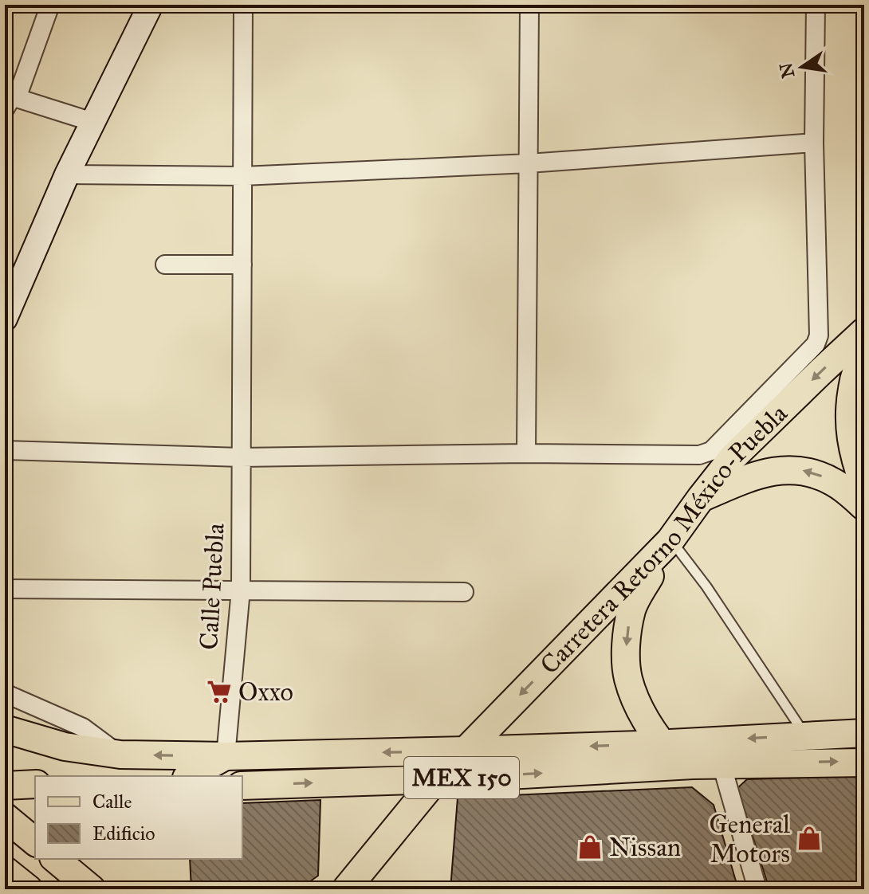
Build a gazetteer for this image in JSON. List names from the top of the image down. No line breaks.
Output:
{"streets":{"main road":["Carretera Retorno México-Puebla","MEX 150"],"street":["Calle Puebla"]},"crossings":[["Carretera Retorno México-Puebla","MEX 150"],["Calle Puebla","MEX 150"]],"one_way":["Carretera Retorno México-Puebla"],"places":{"supermarket":["Oxxo"],"shop":["General Motors","Nissan"]},"legend":["Calle","Edificio"],"north":"left"}
